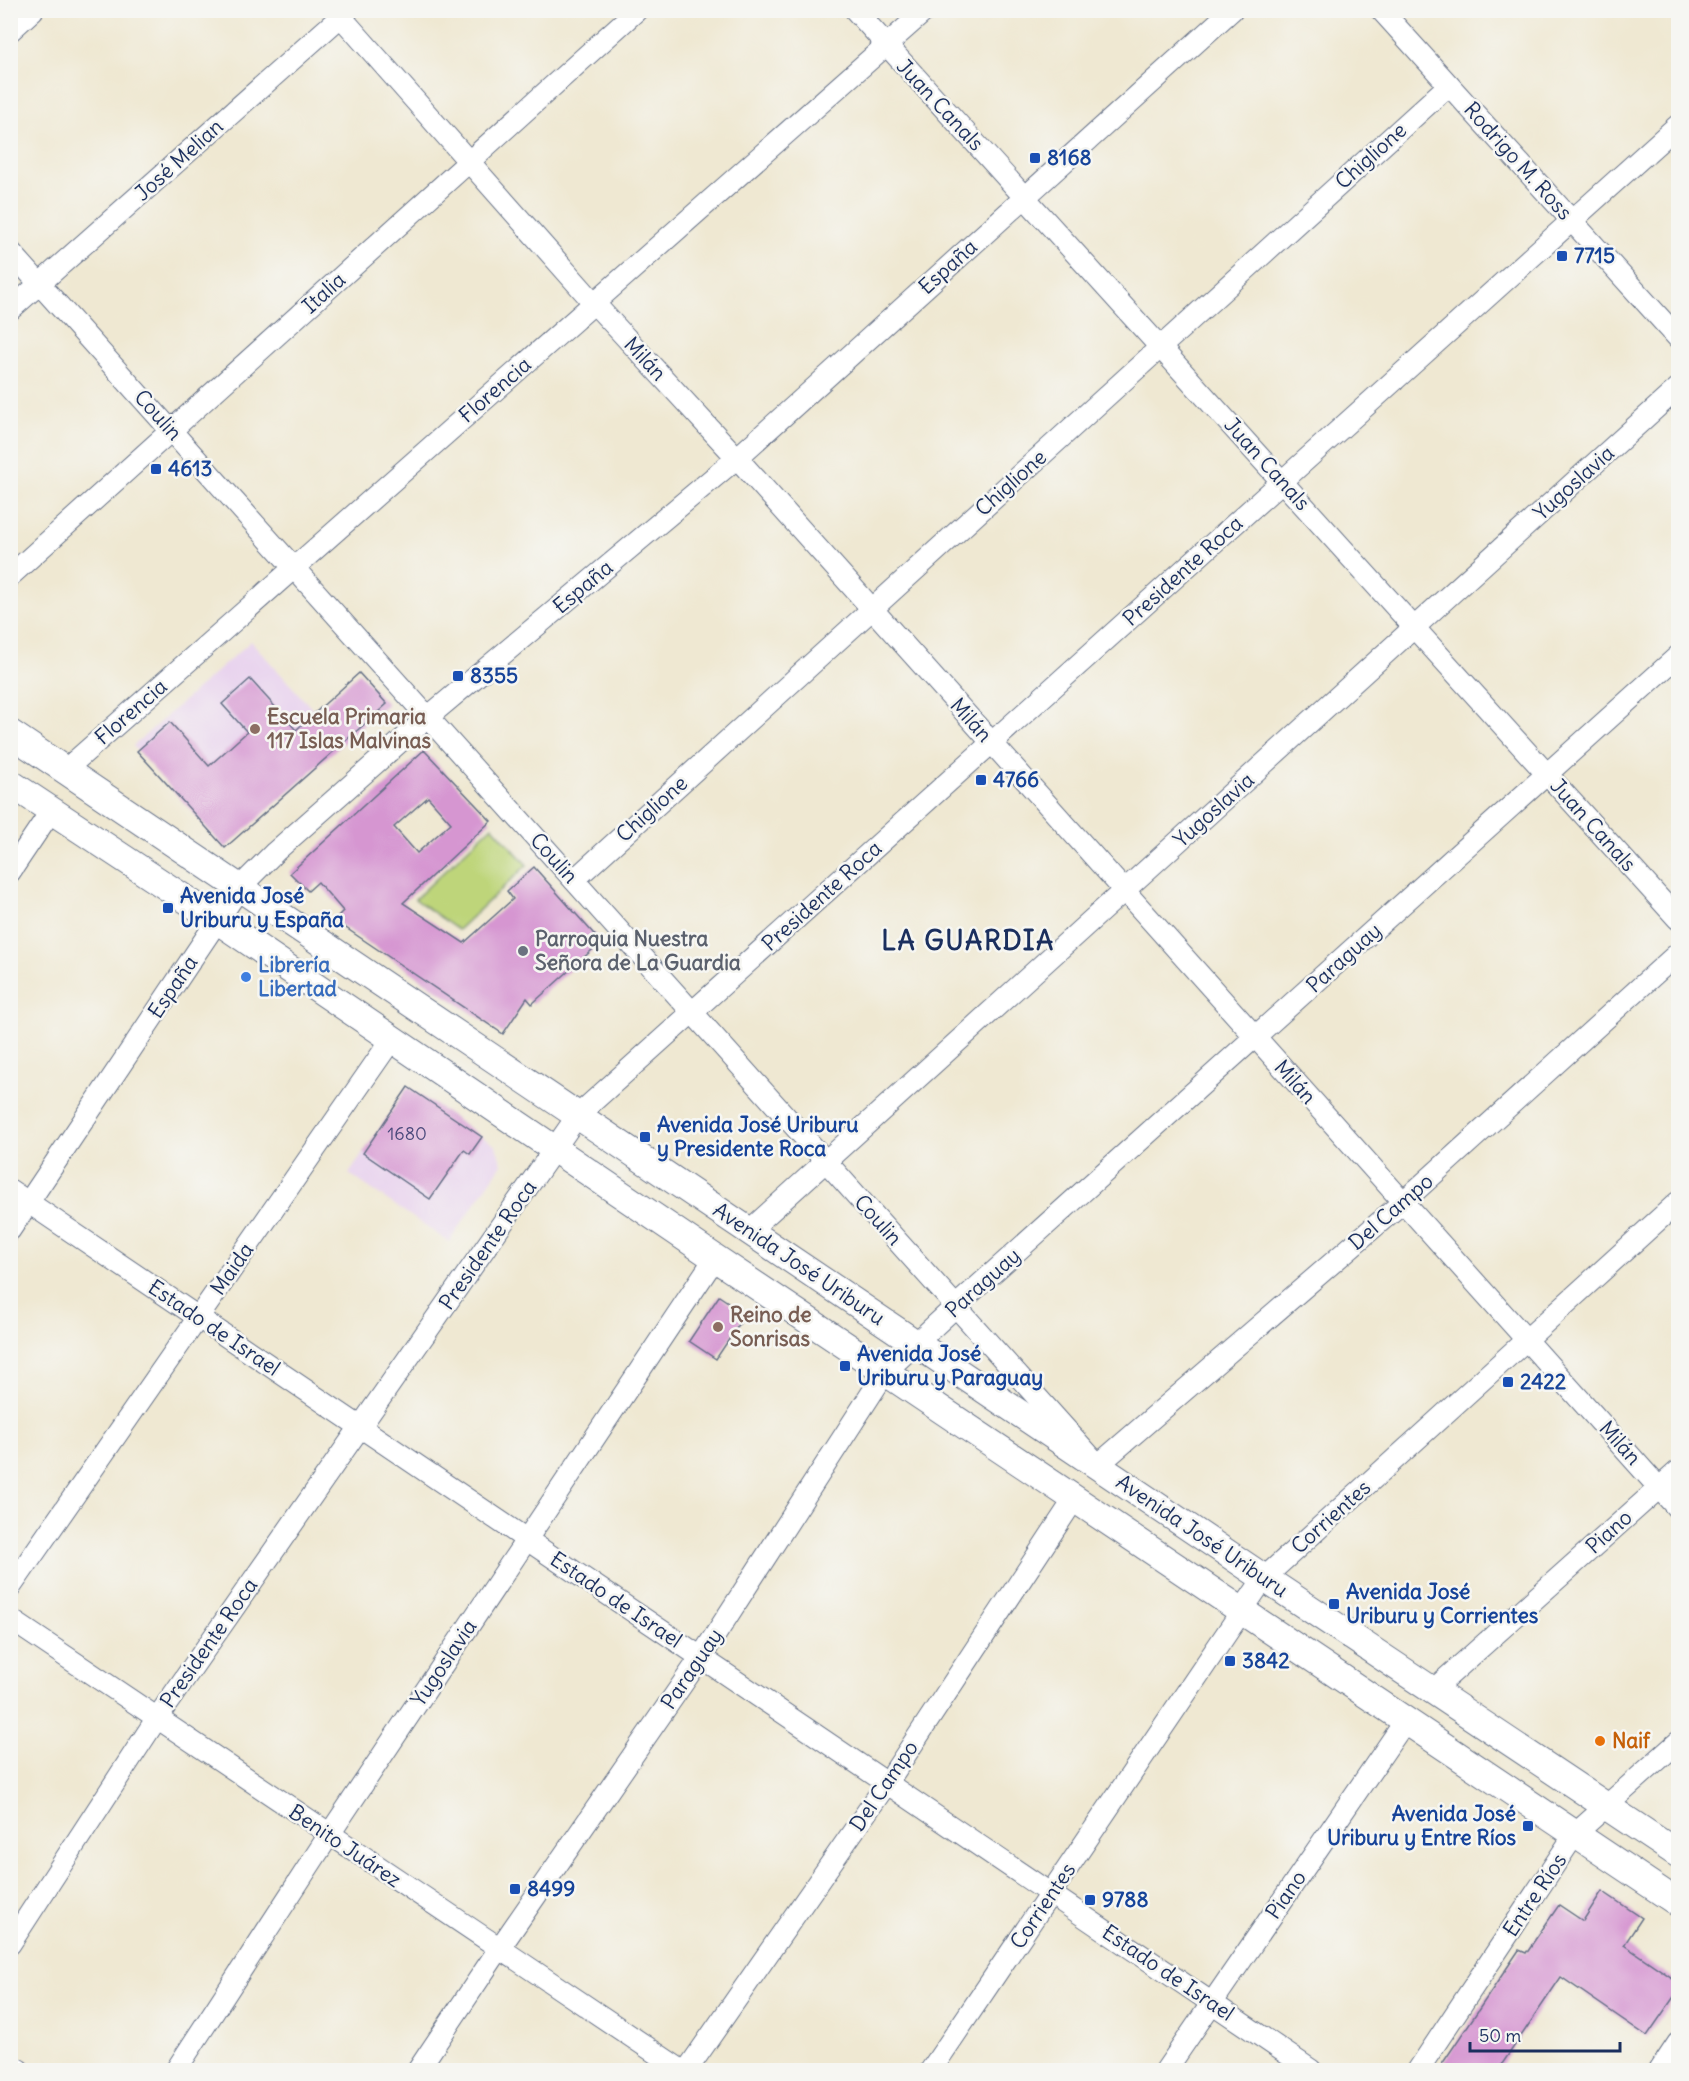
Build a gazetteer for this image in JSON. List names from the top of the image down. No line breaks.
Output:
{"streets":{"main road":["Avenida José Uriburu"],"street":["Juan Canals","Chiglione","José Melian","Rodrigo M. Ross","España","Italia","Milán","Florencia","Coulin","Yugoslavia","Presidente Roca","Paraguay","Del Campo","Maida","Estado de Israel","Corrientes","Piano","Benito Juárez","Entre Ríos"]},"crossings":[["Juan Canals","Chiglione"],["Juan Canals","España"],["Juan Canals","Florencia"],["Juan Canals","Yugoslavia"],["Juan Canals","Presidente Roca"],["Juan Canals","Paraguay"],["Chiglione","Rodrigo M. Ross"],["Chiglione","Milán"],["Chiglione","Coulin"],["José Melian","Milán"],["José Melian","Coulin"],["Rodrigo M. Ross","Presidente Roca"],["España","Milán"],["España","Coulin"],["España","Avenida José Uriburu"],["España","Estado de Israel"],["Italia","Milán"],["Italia","Coulin"],["Milán","Florencia"],["Milán","Yugoslavia"],["Milán","Presidente Roca"],["Milán","Paraguay"],["Milán","Del Campo"],["Milán","Corrientes"],["Milán","Piano"],["Florencia","Coulin"],["Florencia","Avenida José Uriburu"],["Coulin","Yugoslavia"],["Coulin","Presidente Roca"],["Coulin","Paraguay"],["Coulin","Del Campo"],["Coulin","Avenida José Uriburu"],["Yugoslavia","Avenida José Uriburu"],["Yugoslavia","Estado de Israel"],["Yugoslavia","Benito Juárez"],["Presidente Roca","Avenida José Uriburu"],["Presidente Roca","Estado de Israel"],["Presidente Roca","Benito Juárez"],["Paraguay","Avenida José Uriburu"],["Paraguay","Estado de Israel"],["Paraguay","Benito Juárez"],["Del Campo","Avenida José Uriburu"],["Del Campo","Estado de Israel"],["Avenida José Uriburu","Maida"],["Avenida José Uriburu","Corrientes"],["Avenida José Uriburu","Piano"],["Avenida José Uriburu","Entre Ríos"],["Maida","Estado de Israel"],["Estado de Israel","Corrientes"],["Estado de Israel","Piano"]],"districts":["LA GUARDIA"],"places":{"transit":["8168","7715","4613","8355","4766","Avenida José Uriburu y España","Avenida José Uriburu y Presidente Roca","Avenida José Uriburu y Paraguay","2422","Avenida José Uriburu y Corrientes","3842","Avenida José Uriburu y Entre Ríos","8499","9788"],"other":["Escuela Primaria 117 Islas Malvinas","Parroquia Nuestra Señora de La Guardia","Librería Libertad","Reino de Sonrisas","Naif"]},"house_numbers":["1680"],"scale_bar":"50 m"}
